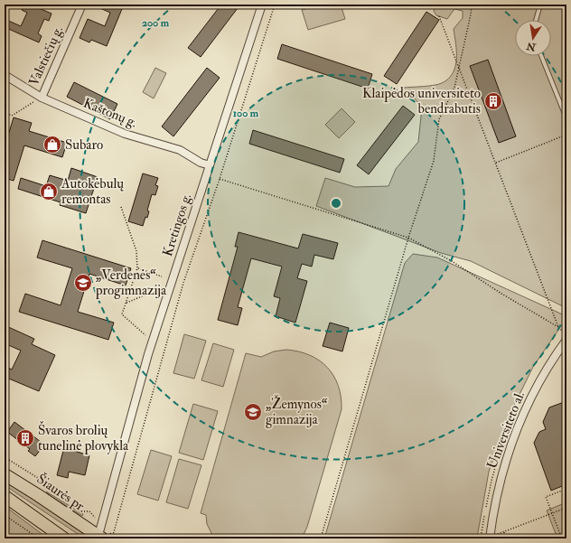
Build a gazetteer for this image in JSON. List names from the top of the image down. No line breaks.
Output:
{"streets":{"main road":["Šiaurės pr."],"street":["Valstiečių g.","Kaštonų g.","Kretingos g.","Universiteto al."]},"crossings":[["Valstiečių g.","Kaštonų g."],["Kaštonų g.","Kretingos g."],["Kretingos g.","Šiaurės pr."]],"places":{"building":["Klaipėdos universiteto bendrabutis","Švaros brolių tunelinė plovykla"],"shop":["Subaro","Autokėbulų remontas"],"school or university":["„Verdenės“ progimnazija","„Žemynos“ gimnazija"]},"north":"bottom","rings":["200 m","100 m"]}
